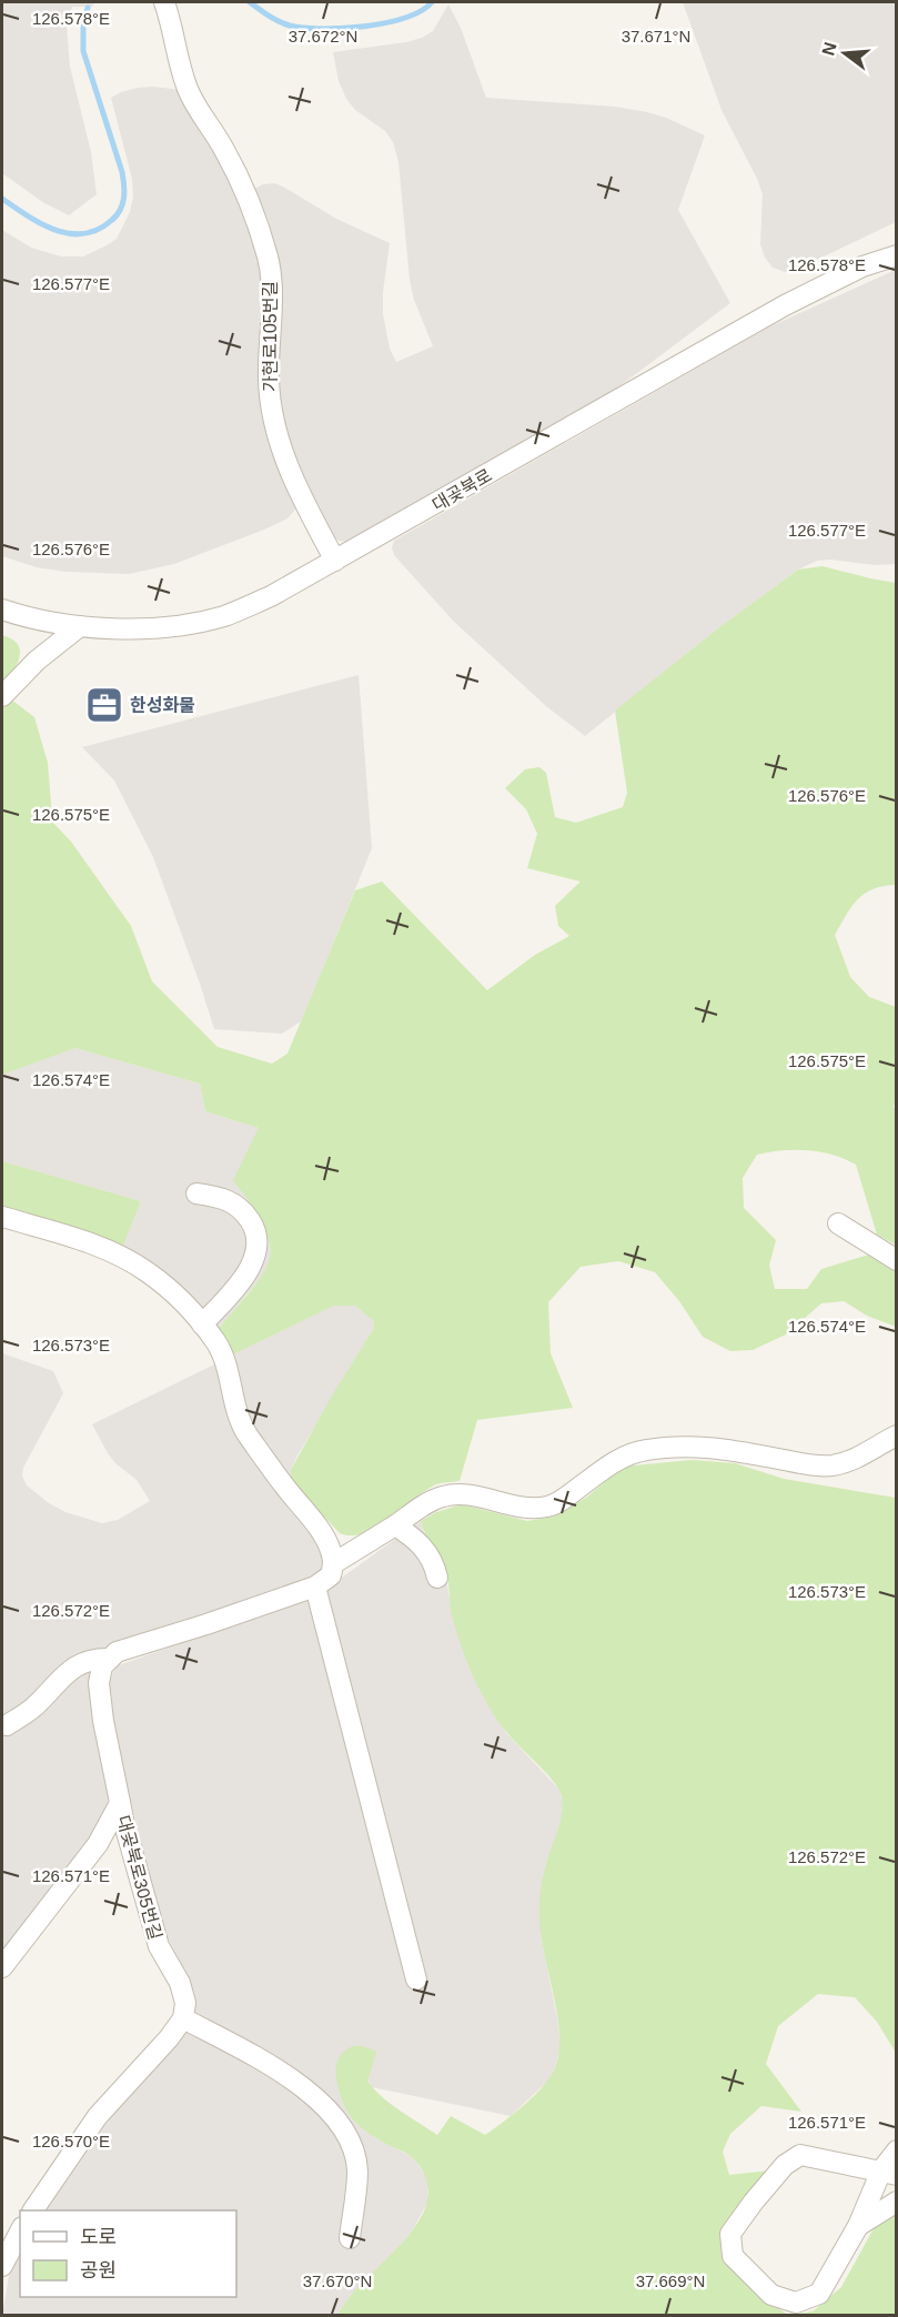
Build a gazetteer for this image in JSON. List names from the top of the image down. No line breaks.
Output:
{"streets":{"street":["가현로105번길","대곶북로","대곶북로305번길"]},"crossings":[["가현로105번길","대곶북로"]],"places":{"office":["한성화물"]},"legend":["도로","공원"],"north":"left","coordinates":["126.578°E","37.672°N","37.671°N","126.577°E","126.576°E","126.575°E","126.574°E","126.573°E","126.572°E","126.571°E","126.570°E","37.670°N","37.669°N"]}
